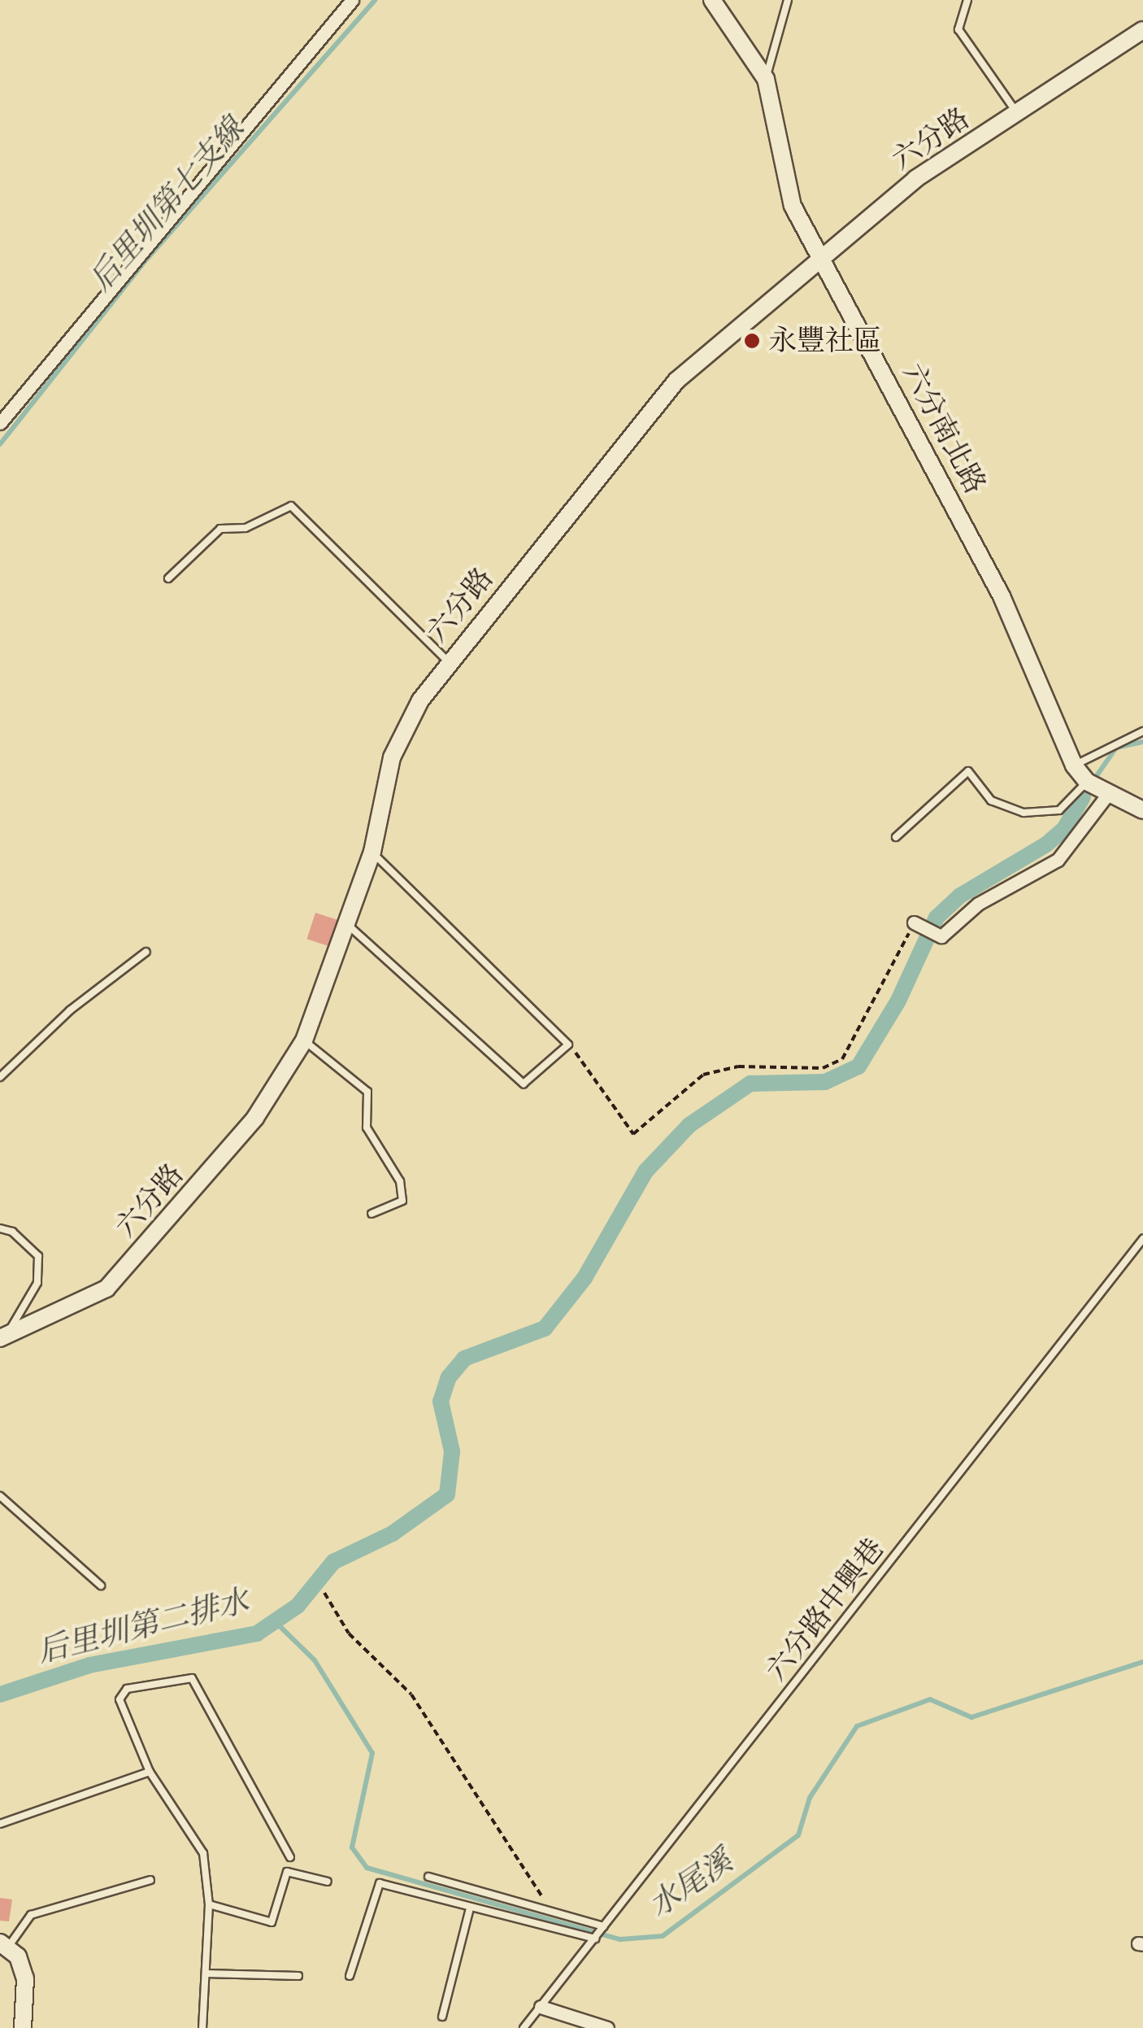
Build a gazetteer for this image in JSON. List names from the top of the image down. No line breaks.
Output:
{"streets":{"street":["六分路","六分南北路"],"lane":["六分路中興巷"]},"crossings":[["六分路","六分南北路"]],"water":["后里圳第七支線","后里圳第二排水","水尾溪"],"places":["永豐社區"]}
